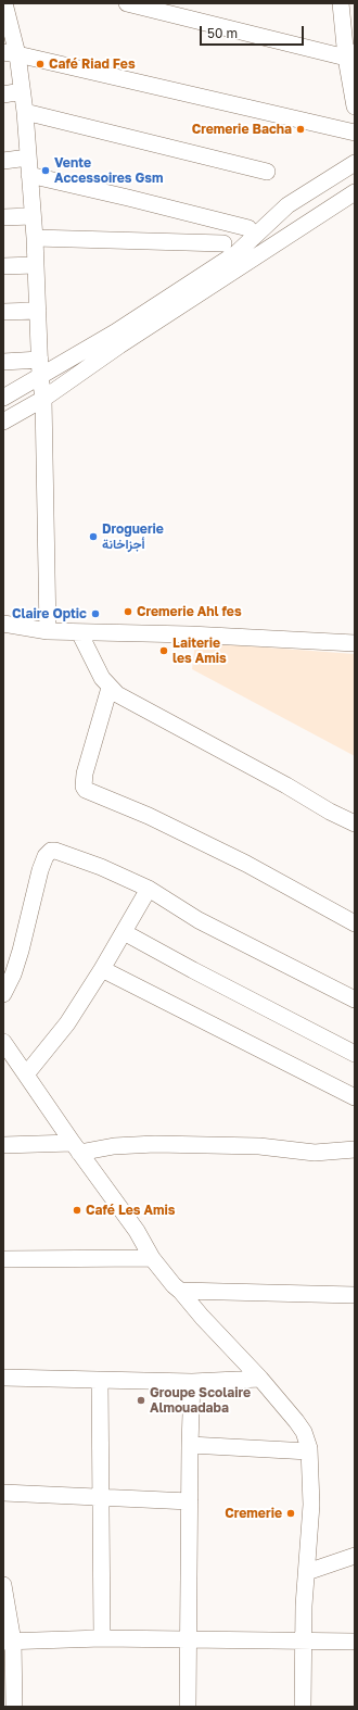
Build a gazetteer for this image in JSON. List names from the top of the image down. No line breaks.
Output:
{"places":["Café Riad Fes","Cremerie Bacha","Vente Accessoires Gsm","Droguerie أجزاخانة","Cremerie Ahl fes","Claire Optic","Laiterie les Amis","Café Les Amis","Groupe Scolaire Almouadaba","Cremerie"],"scale_bar":"50 m"}
